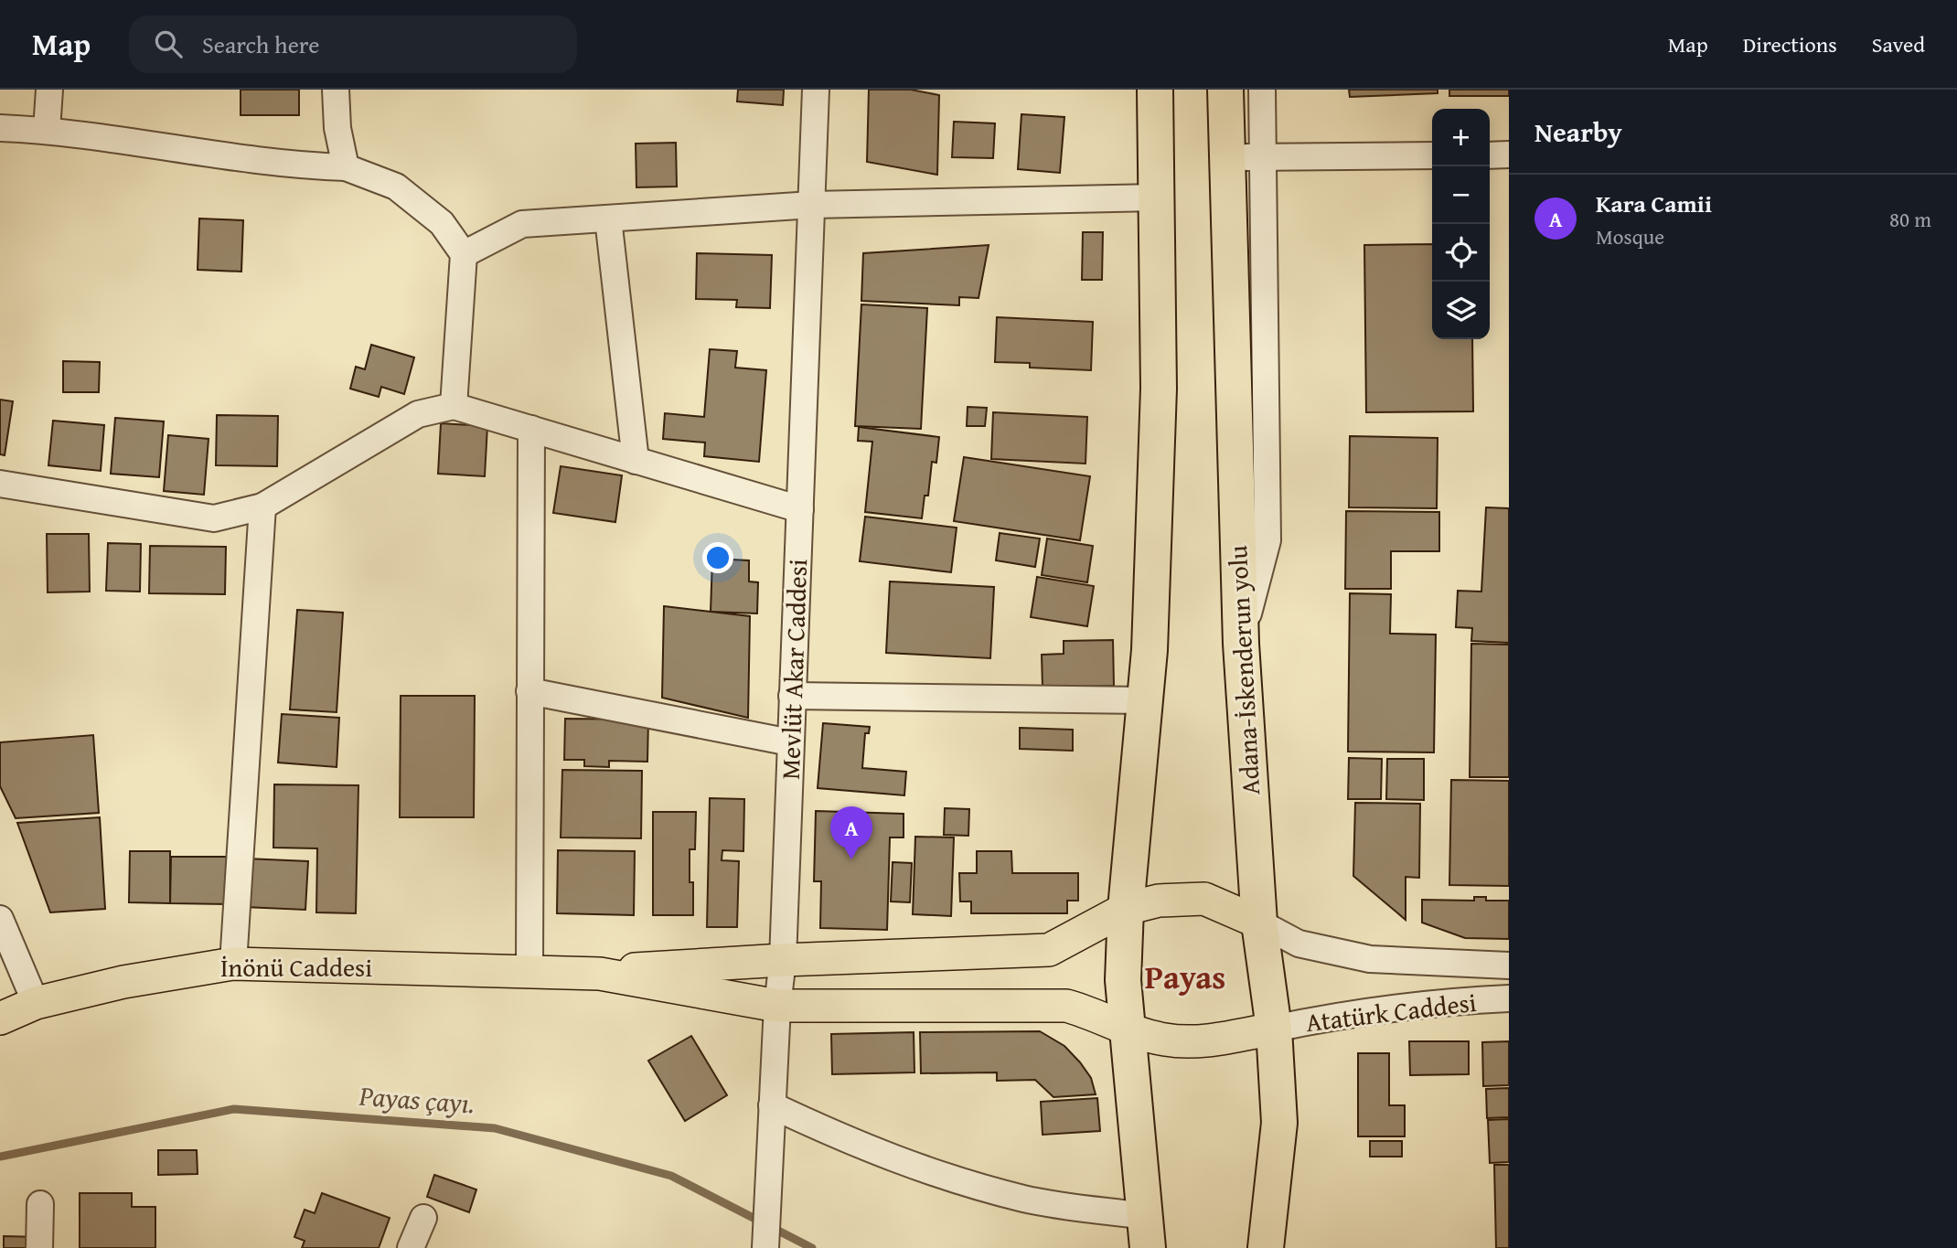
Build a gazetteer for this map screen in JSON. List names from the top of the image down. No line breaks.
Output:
{"streets":{"highway":["Adana-İskenderun yolu"],"main road":["İnönü Caddesi"],"street":["Mevlüt Akar Caddesi","Atatürk Caddesi"]},"crossings":[["Adana-İskenderun yolu","Atatürk Caddesi"]],"districts":["Payas"],"water":["Payas çayı."],"page":{"header":"Map","search":"Search here","nav":["Map","Directions","Saved"],"heading":"Nearby","map_buttons":["+","−"],"list":[{"mark":"A","name":"Kara Camii","note":"Mosque","value":"80 m"}],"pins":"A"}}
